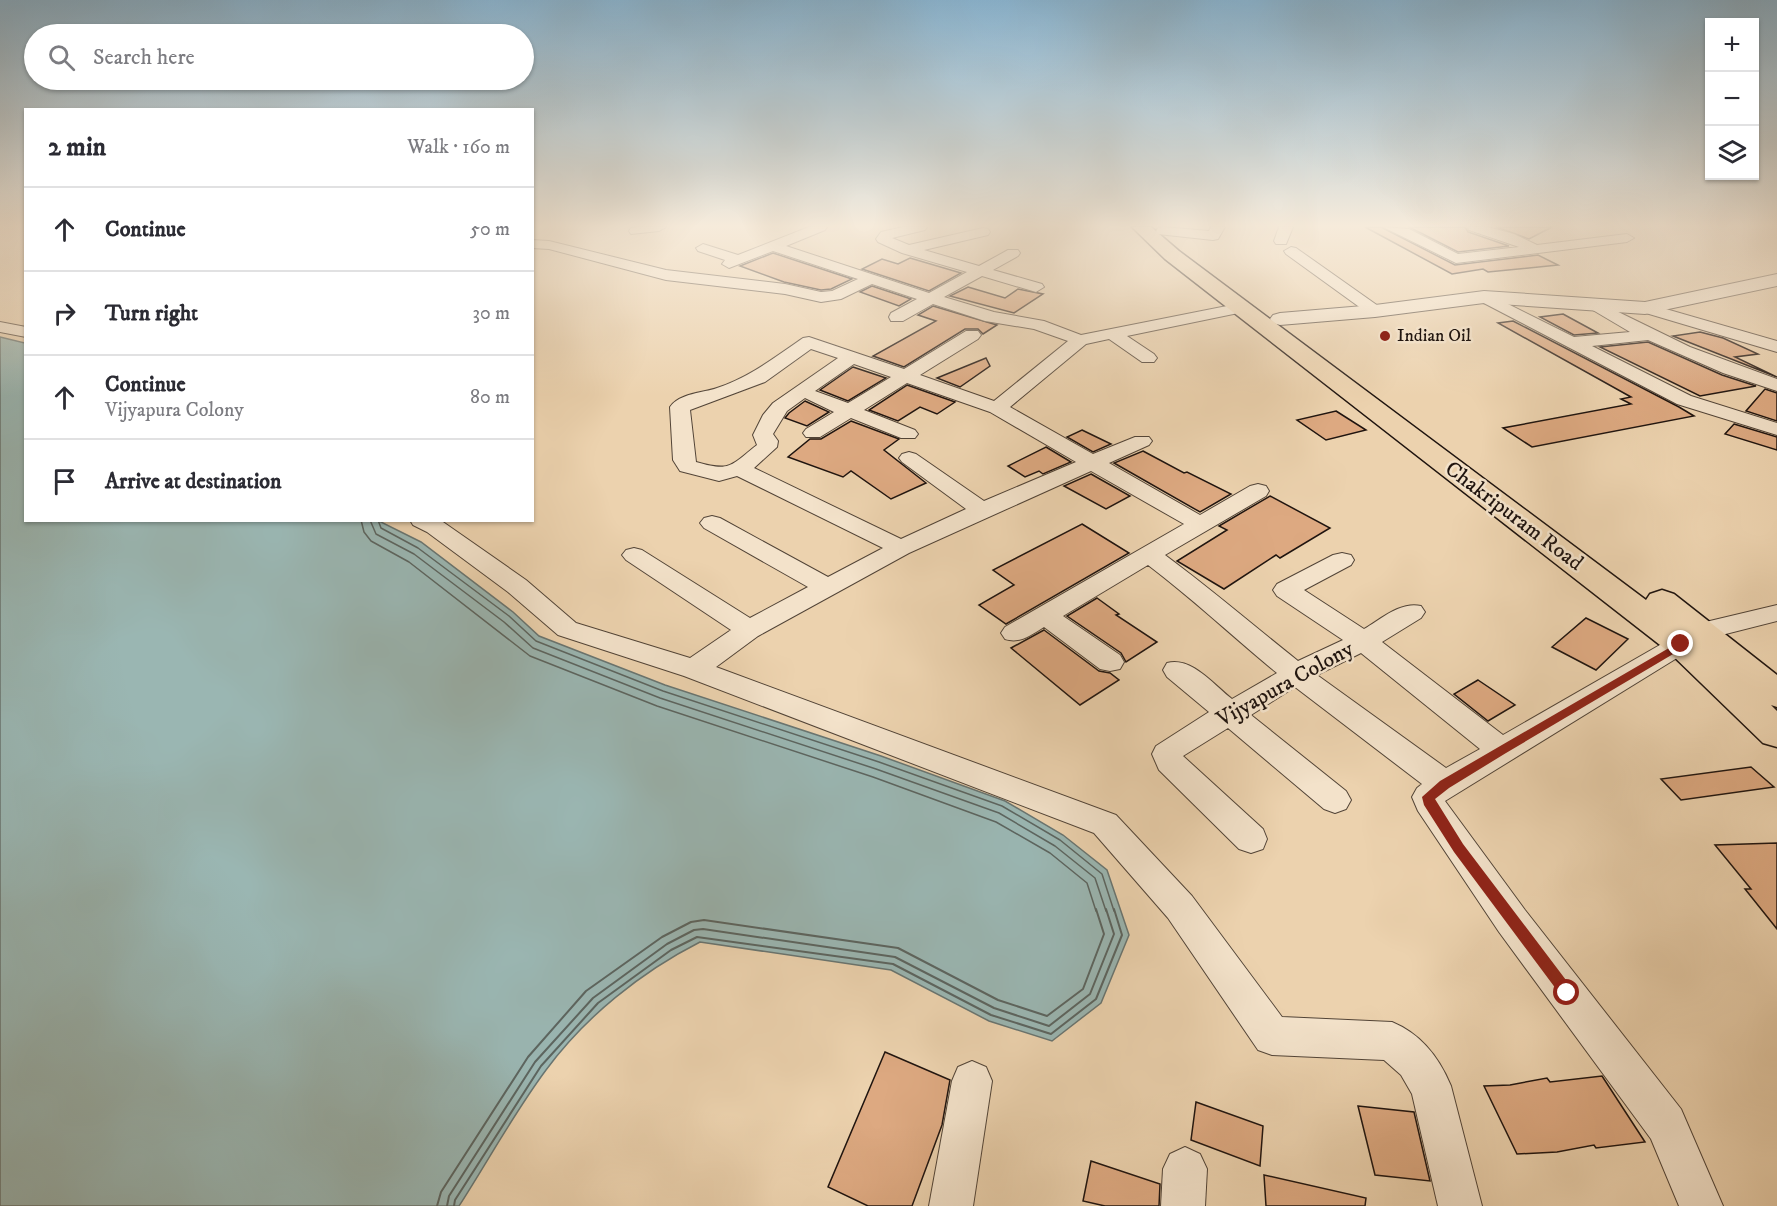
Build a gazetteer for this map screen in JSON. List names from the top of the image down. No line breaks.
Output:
{"streets":{"main road":["Chakripuram Road"],"street":["Vijyapura Colony"]},"places":["Indian Oil"],"page":{"map_buttons":["+","−"],"search":"Search here","heading":["2 min","Walk · 160 m"],"list":[["Continue","50 m"],["Turn right","30 m"],["Continue","Vijyapura Colony","80 m"],"Arrive at destination"]}}
